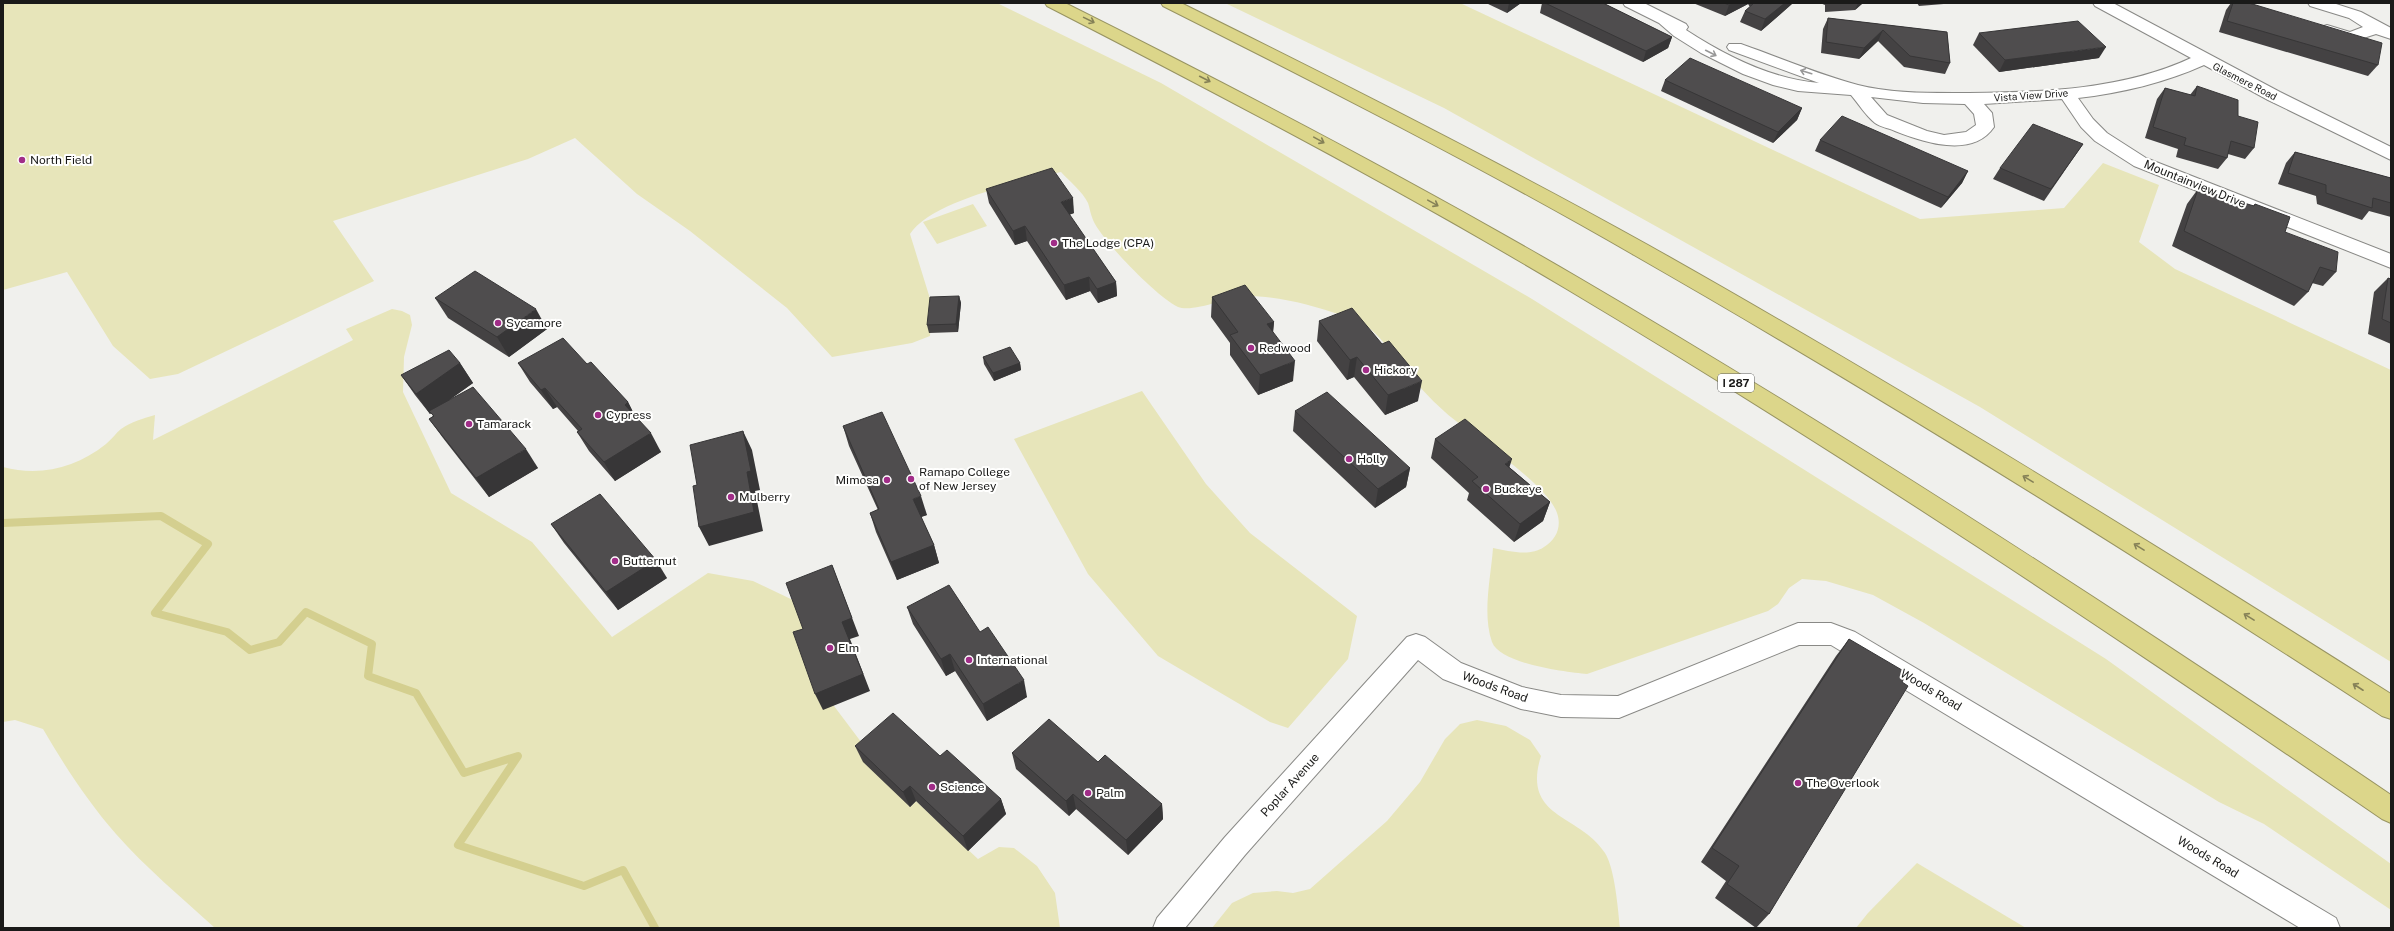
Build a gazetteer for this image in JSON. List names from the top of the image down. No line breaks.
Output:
{"streets":{"highway":["I 287"],"street":["Glasmere Road","Vista View Drive","Mountainview Drive","Woods Road","Poplar Avenue"]},"crossings":[["Glasmere Road","Vista View Drive"],["Vista View Drive","Mountainview Drive"],["Woods Road","Poplar Avenue"]],"places":["North Field","The Lodge (CPA)","Sycamore","Redwood","Hickory","Cypress","Tamarack","Holly","Ramapo College of New Jersey","Mimosa","Buckeye","Mulberry","Butternut","Elm","International","The Overlook","Science","Palm"]}
